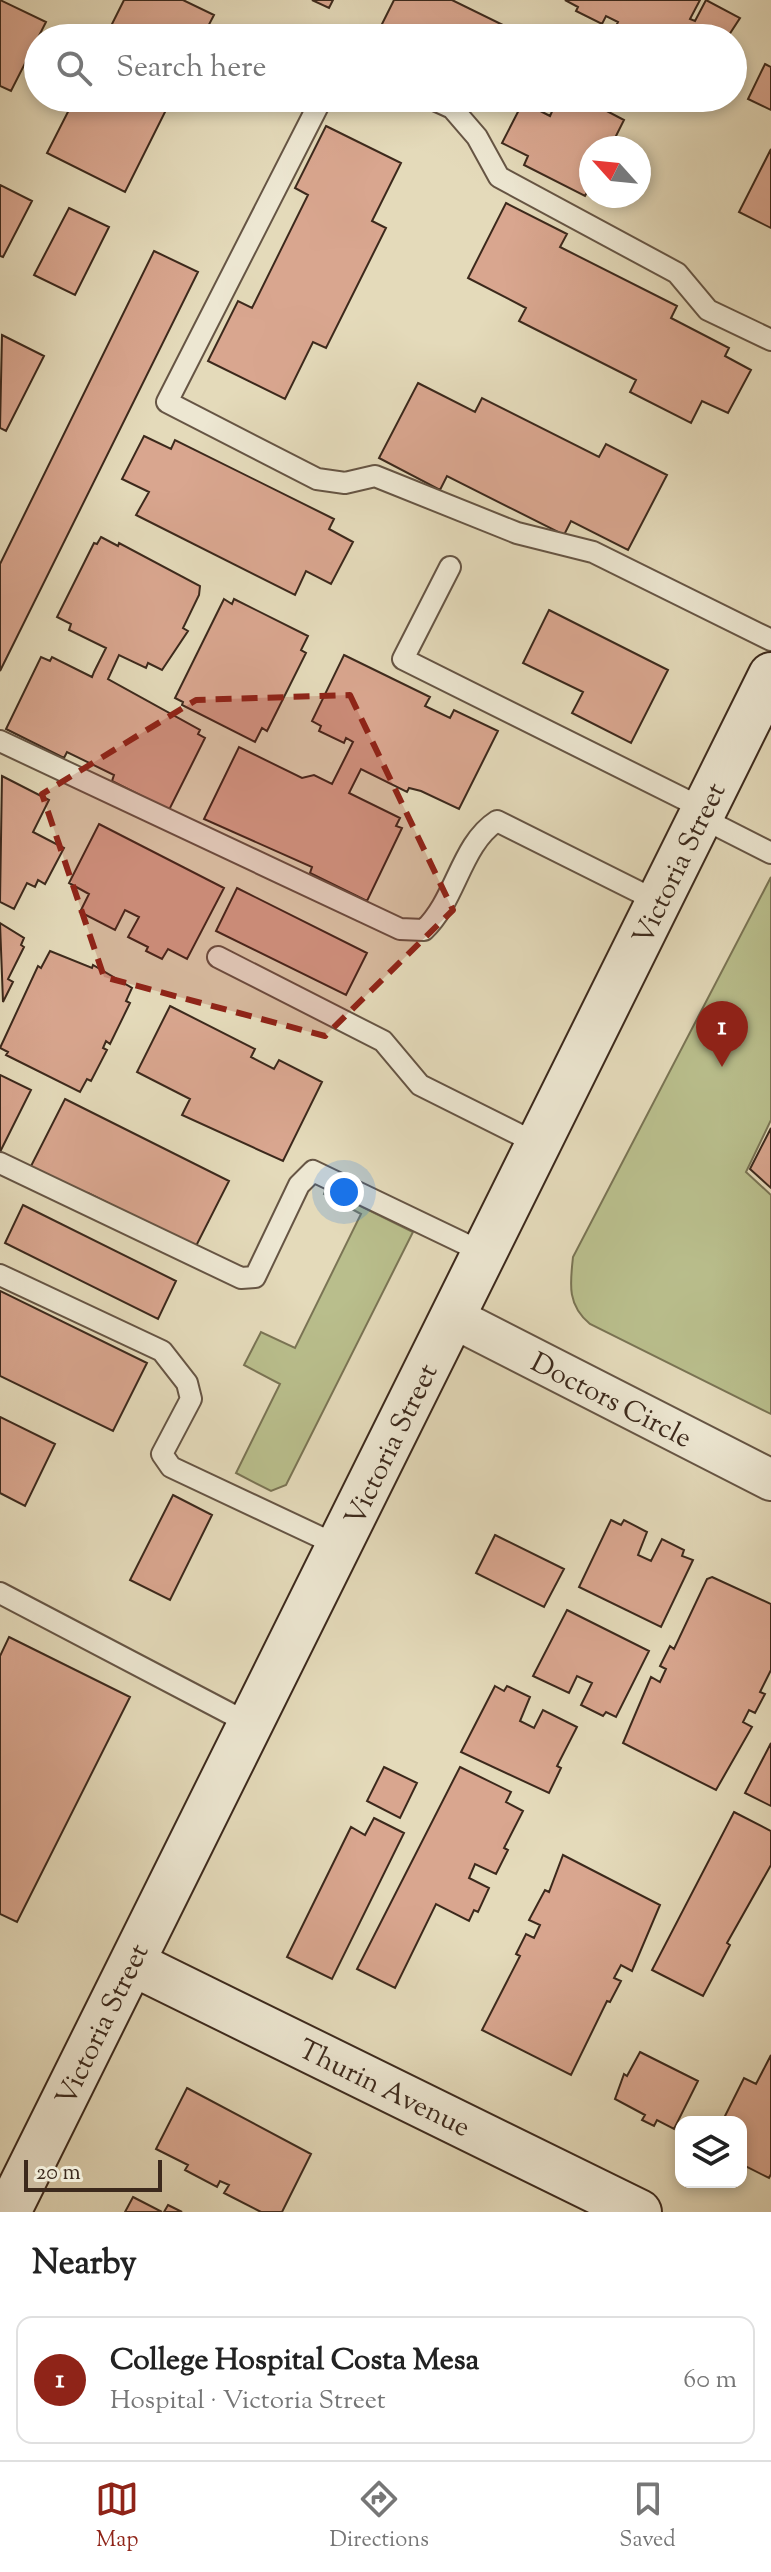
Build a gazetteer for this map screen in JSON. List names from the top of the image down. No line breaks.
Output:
{"streets":{"main road":["Victoria Street","Thurin Avenue"],"street":["Doctors Circle"]},"crossings":[["Victoria Street","Doctors Circle"],["Victoria Street","Thurin Avenue"]],"scale_bar":"20 m","north":"top left","page":{"search":"Search here","pins":"1","scale":"20 m","heading":"Nearby","list":[{"mark":"1","name":"College Hospital Costa Mesa","note":"Hospital · Victoria Street","value":"60 m"}],"nav":["Map","Directions","Saved"]}}
